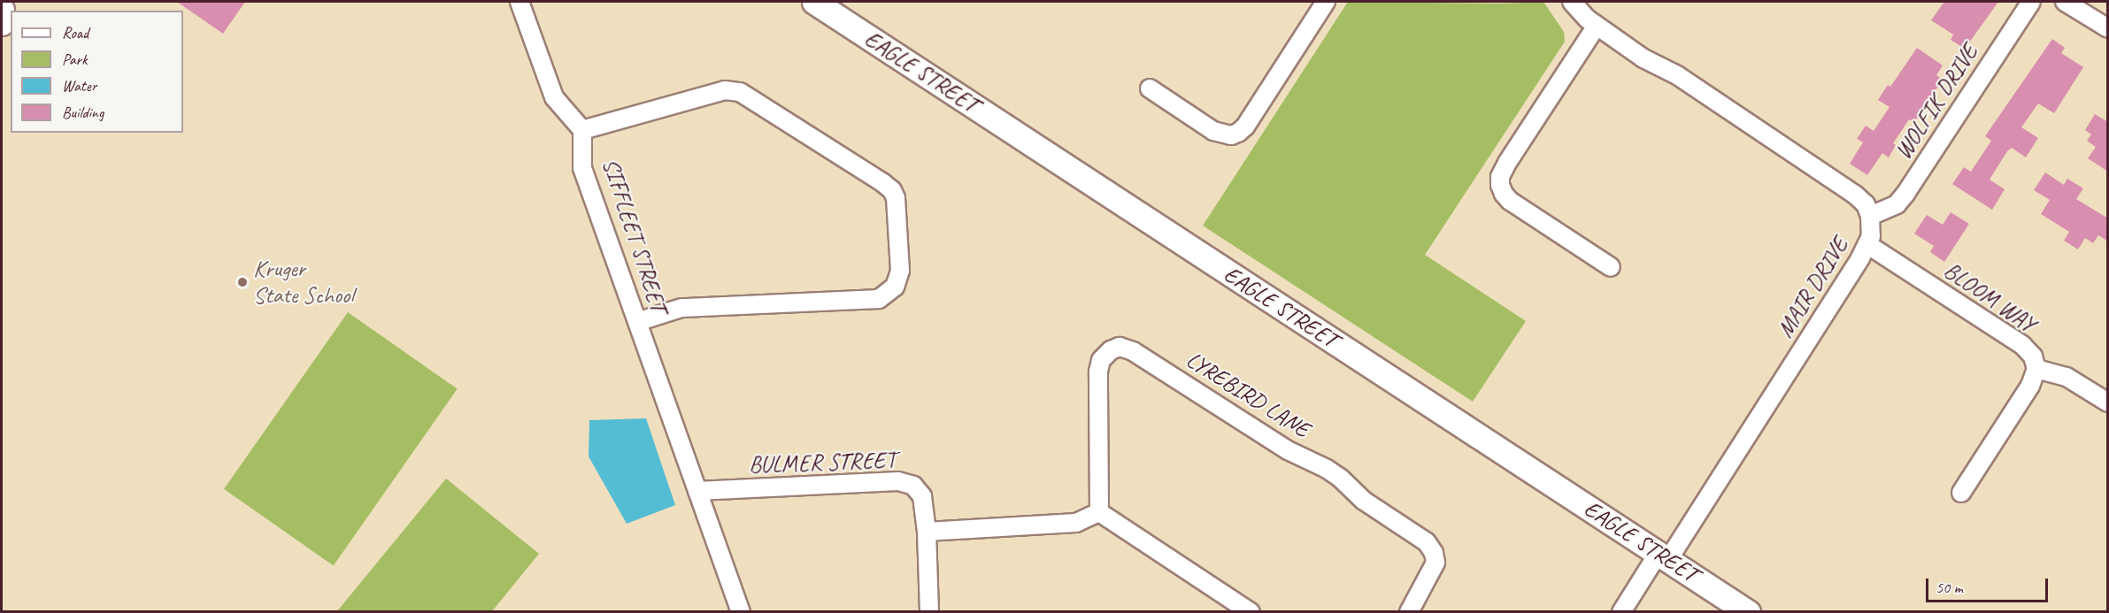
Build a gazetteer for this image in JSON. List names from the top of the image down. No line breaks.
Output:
{"streets":{"street":["EAGLE STREET","WOLFIK DRIVE","SIFFLEET STREET","MAIR DRIVE","BLOOM WAY","LYREBIRD LANE","BULMER STREET"]},"crossings":[["EAGLE STREET","MAIR DRIVE"],["WOLFIK DRIVE","MAIR DRIVE"],["SIFFLEET STREET","BULMER STREET"],["MAIR DRIVE","BLOOM WAY"]],"places":["Kruger State School"],"legend":["Road","Park","Water","Building"],"scale_bar":"50 m"}
